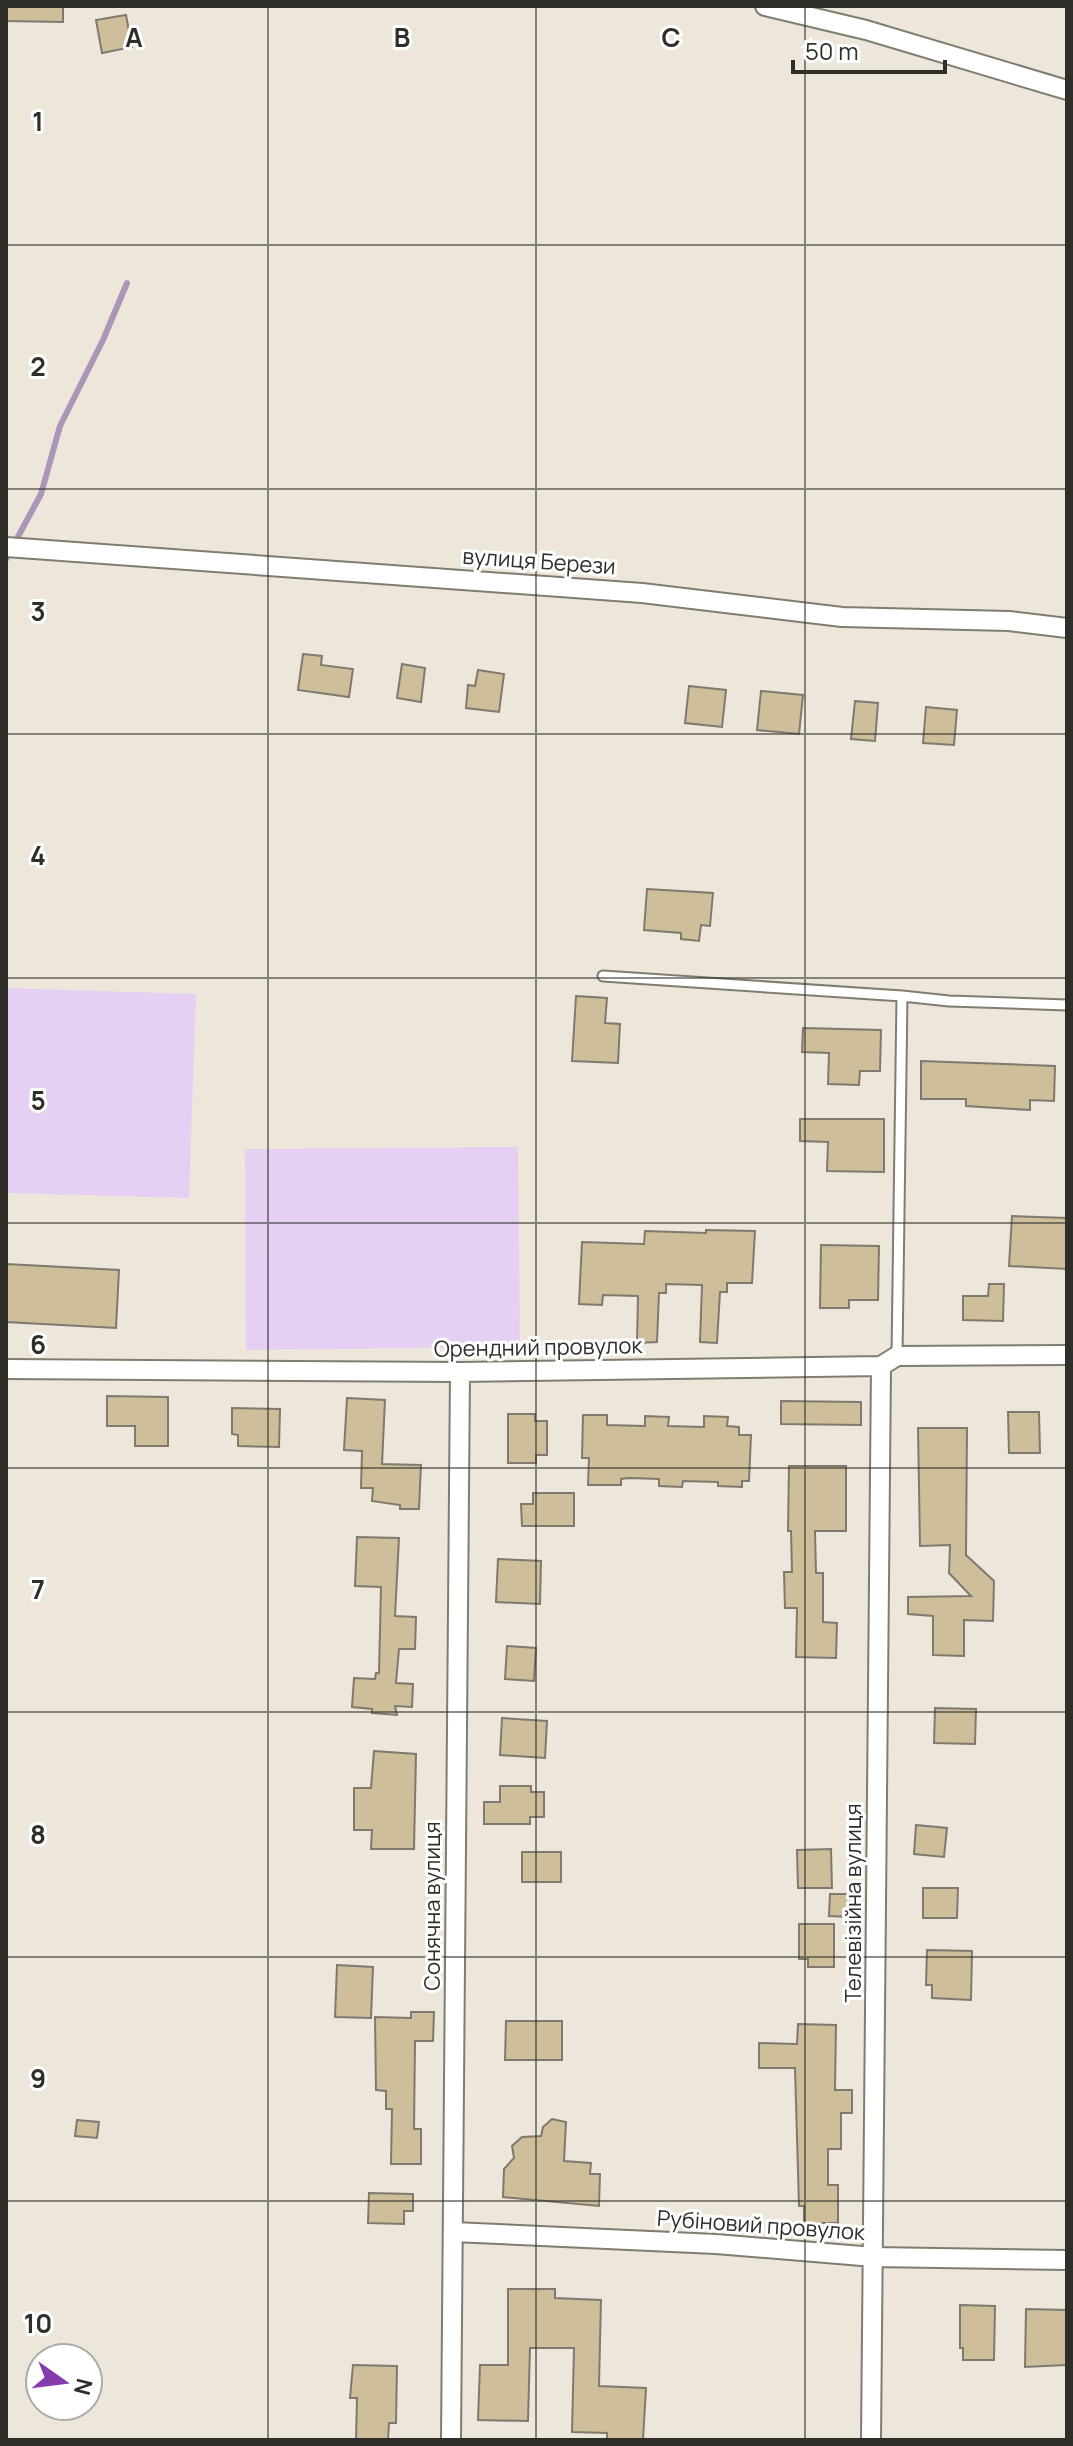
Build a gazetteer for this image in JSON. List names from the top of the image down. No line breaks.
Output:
{"streets":{"street":["вулиця Берези","Орендний провулок","Телевізійна вулиця","Сонячна вулиця","Рубіновий провулок"]},"crossings":[["Орендний провулок","Телевізійна вулиця"],["Орендний провулок","Сонячна вулиця"],["Телевізійна вулиця","Рубіновий провулок"],["Сонячна вулиця","Рубіновий провулок"]],"scale_bar":"50 m","north":"right","grid":{"columns":["A","B","C"],"rows":["1","2","3","4","5","6","7","8","9","10"]}}
